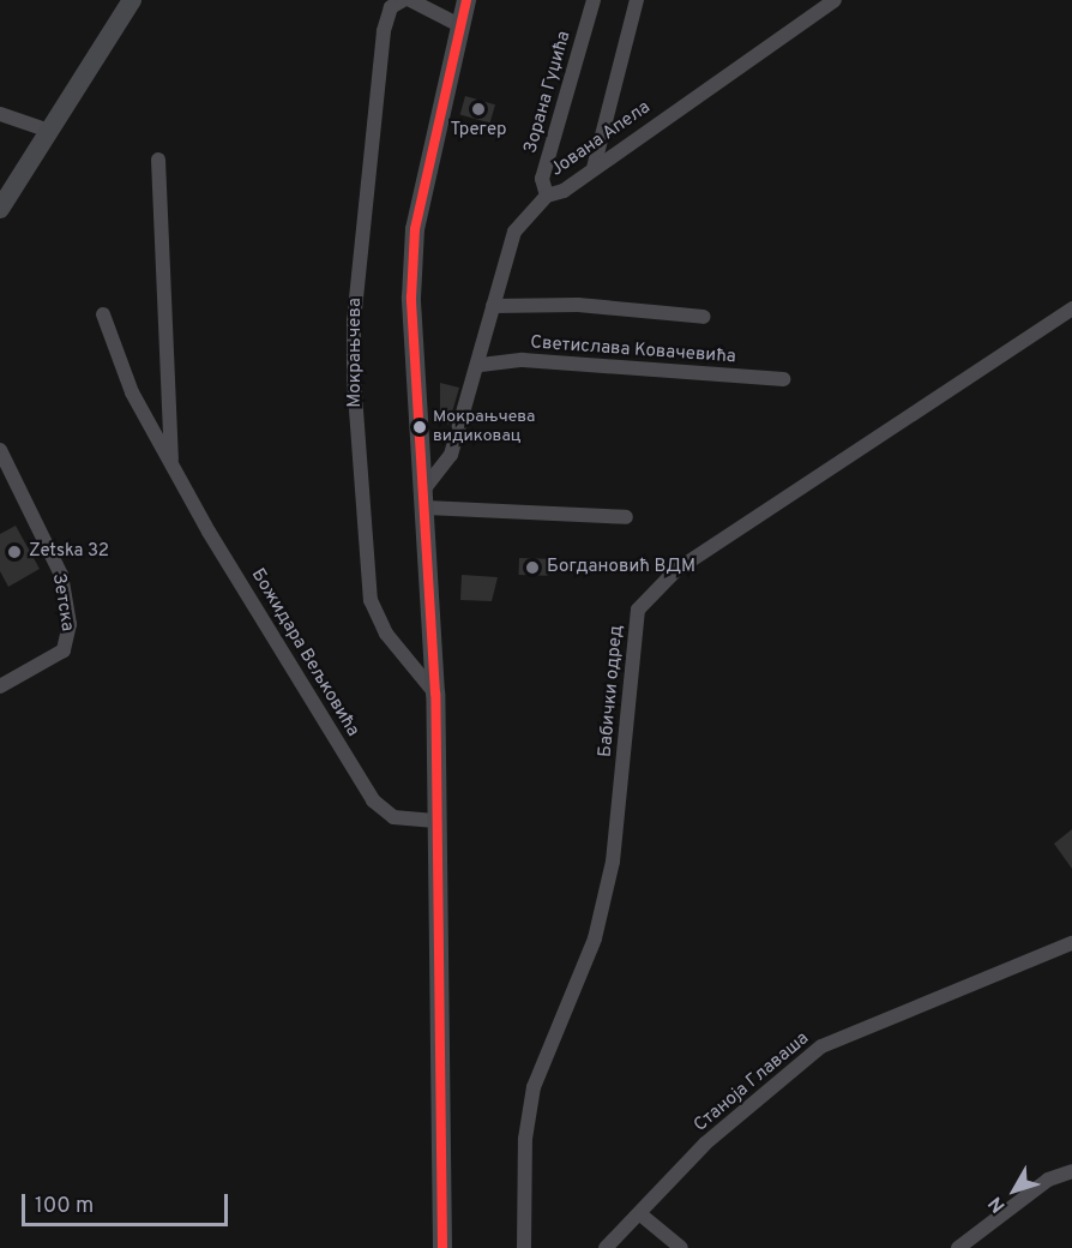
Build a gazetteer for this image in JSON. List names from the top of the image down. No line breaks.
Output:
{"streets":{"street":["Зорана Гуџића","Јована Апела","Светислава Ковачевића","Мокрањчева","Зетска","Божидара Вељковића","Бабички одред","Станоја Главаша"]},"crossings":[["Зорана Гуџића","Јована Апела"],["Јована Апела","Светислава Ковачевића"]],"places":["Трегер","Мокрањчева видиковац","Zetska 32","Богдановић ВДМ"],"scale_bar":"100 m","north":"bottom left"}
